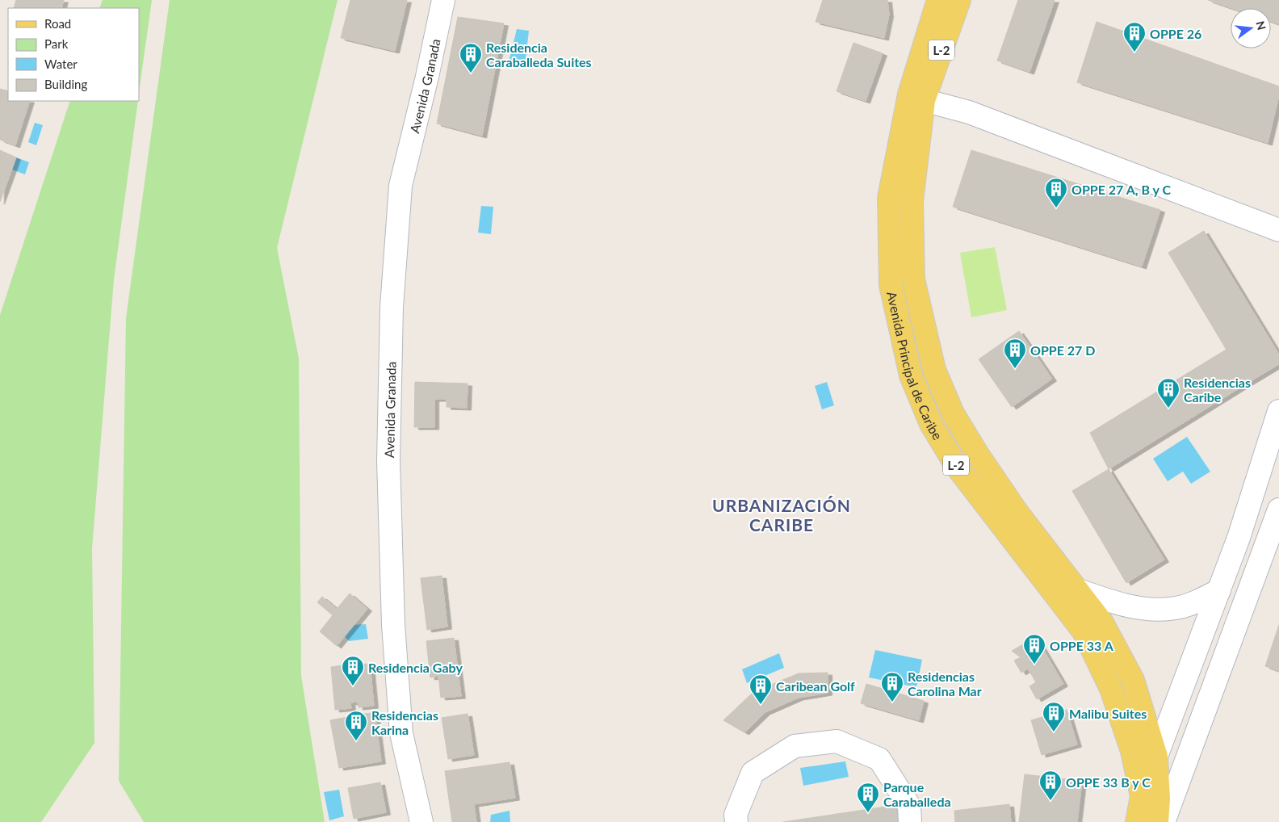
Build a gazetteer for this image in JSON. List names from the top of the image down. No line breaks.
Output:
{"streets":{"main road":["L-2","Avenida Principal de Caribe"],"street":["Avenida Granada"]},"districts":["URBANIZACIÓN CARIBE"],"places":{"building":["OPPE 26","Residencia Caraballeda Suites","OPPE 27 A, B y C","OPPE 27 D","Residencias Caribe","OPPE 33 A","Residencia Gaby","Residencias Carolina Mar","Caribean Golf","Malibu Suites","Residencias Karina","OPPE 33 B y C","Parque Caraballeda"]},"legend":["Road","Park","Water","Building"],"north":"right"}
